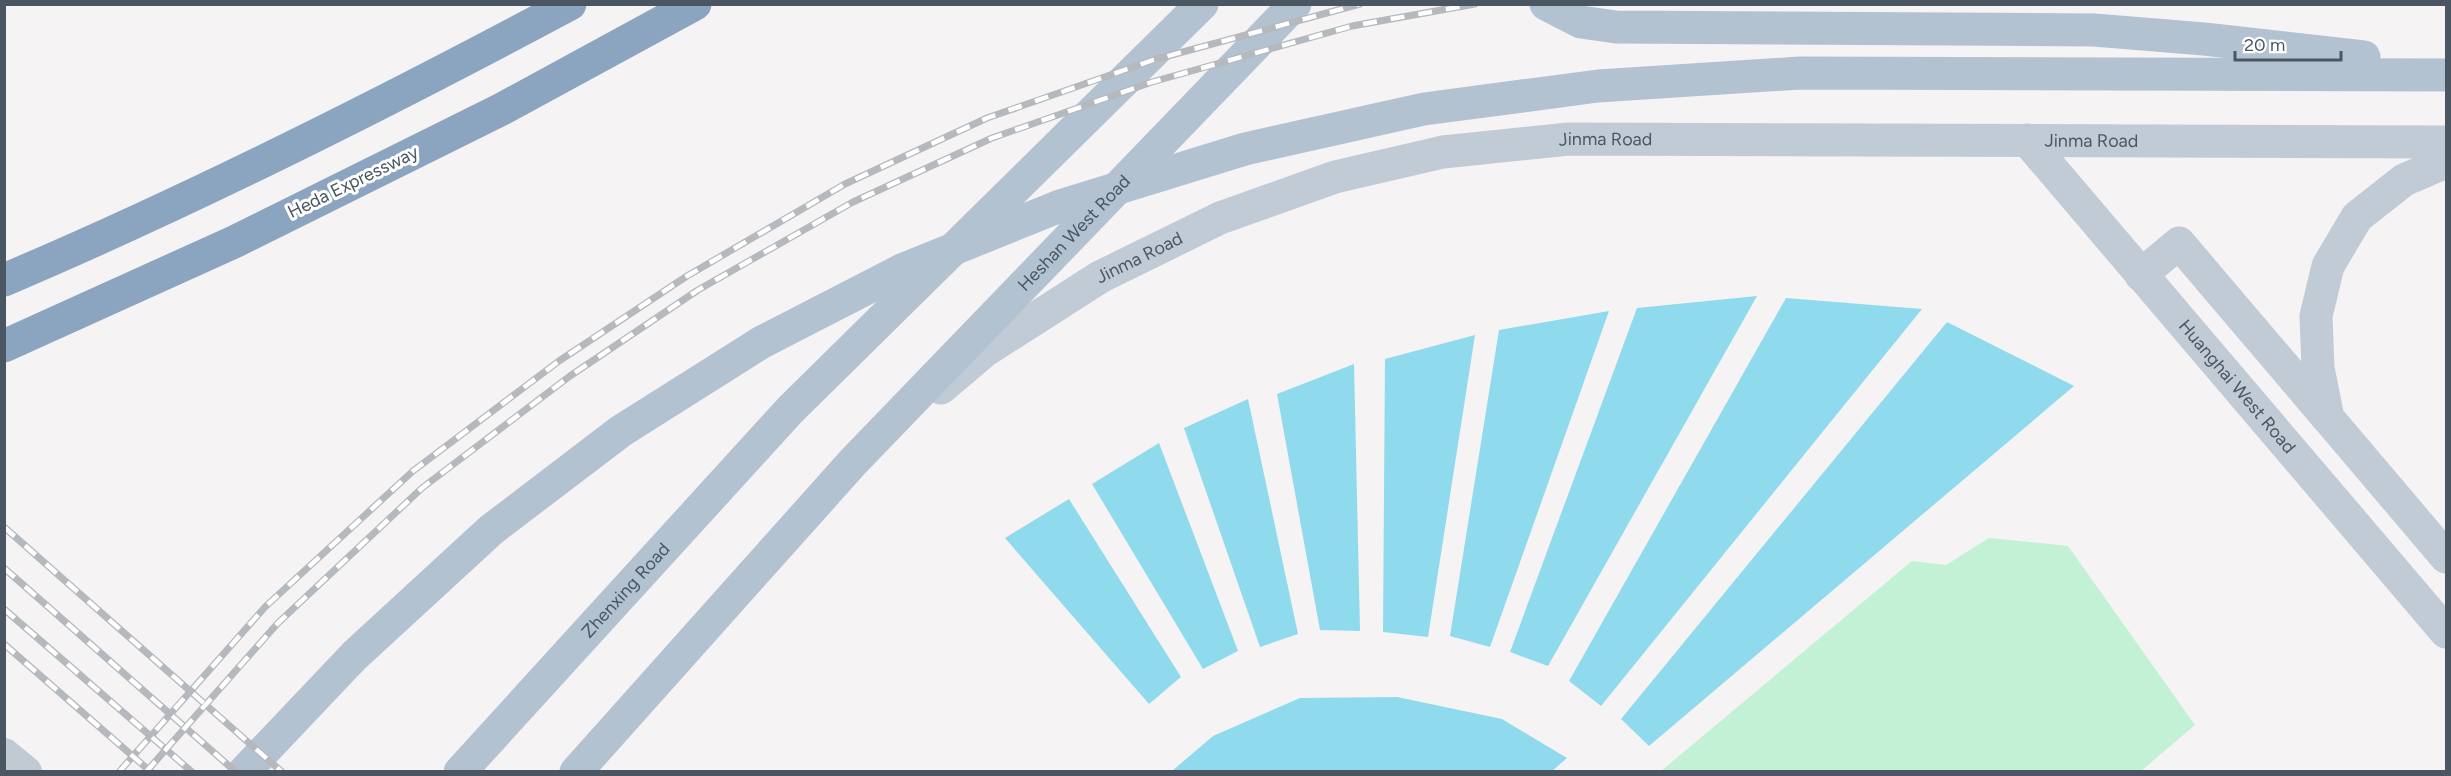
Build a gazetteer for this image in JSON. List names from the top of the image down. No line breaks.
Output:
{"streets":{"highway":["Heda Expressway"],"main road":["Jinma Road","Heshan West Road","Huanghai West Road","Zhenxing Road"]},"crossings":[["Jinma Road","Heshan West Road"],["Jinma Road","Huanghai West Road"]],"scale_bar":"20 m"}
